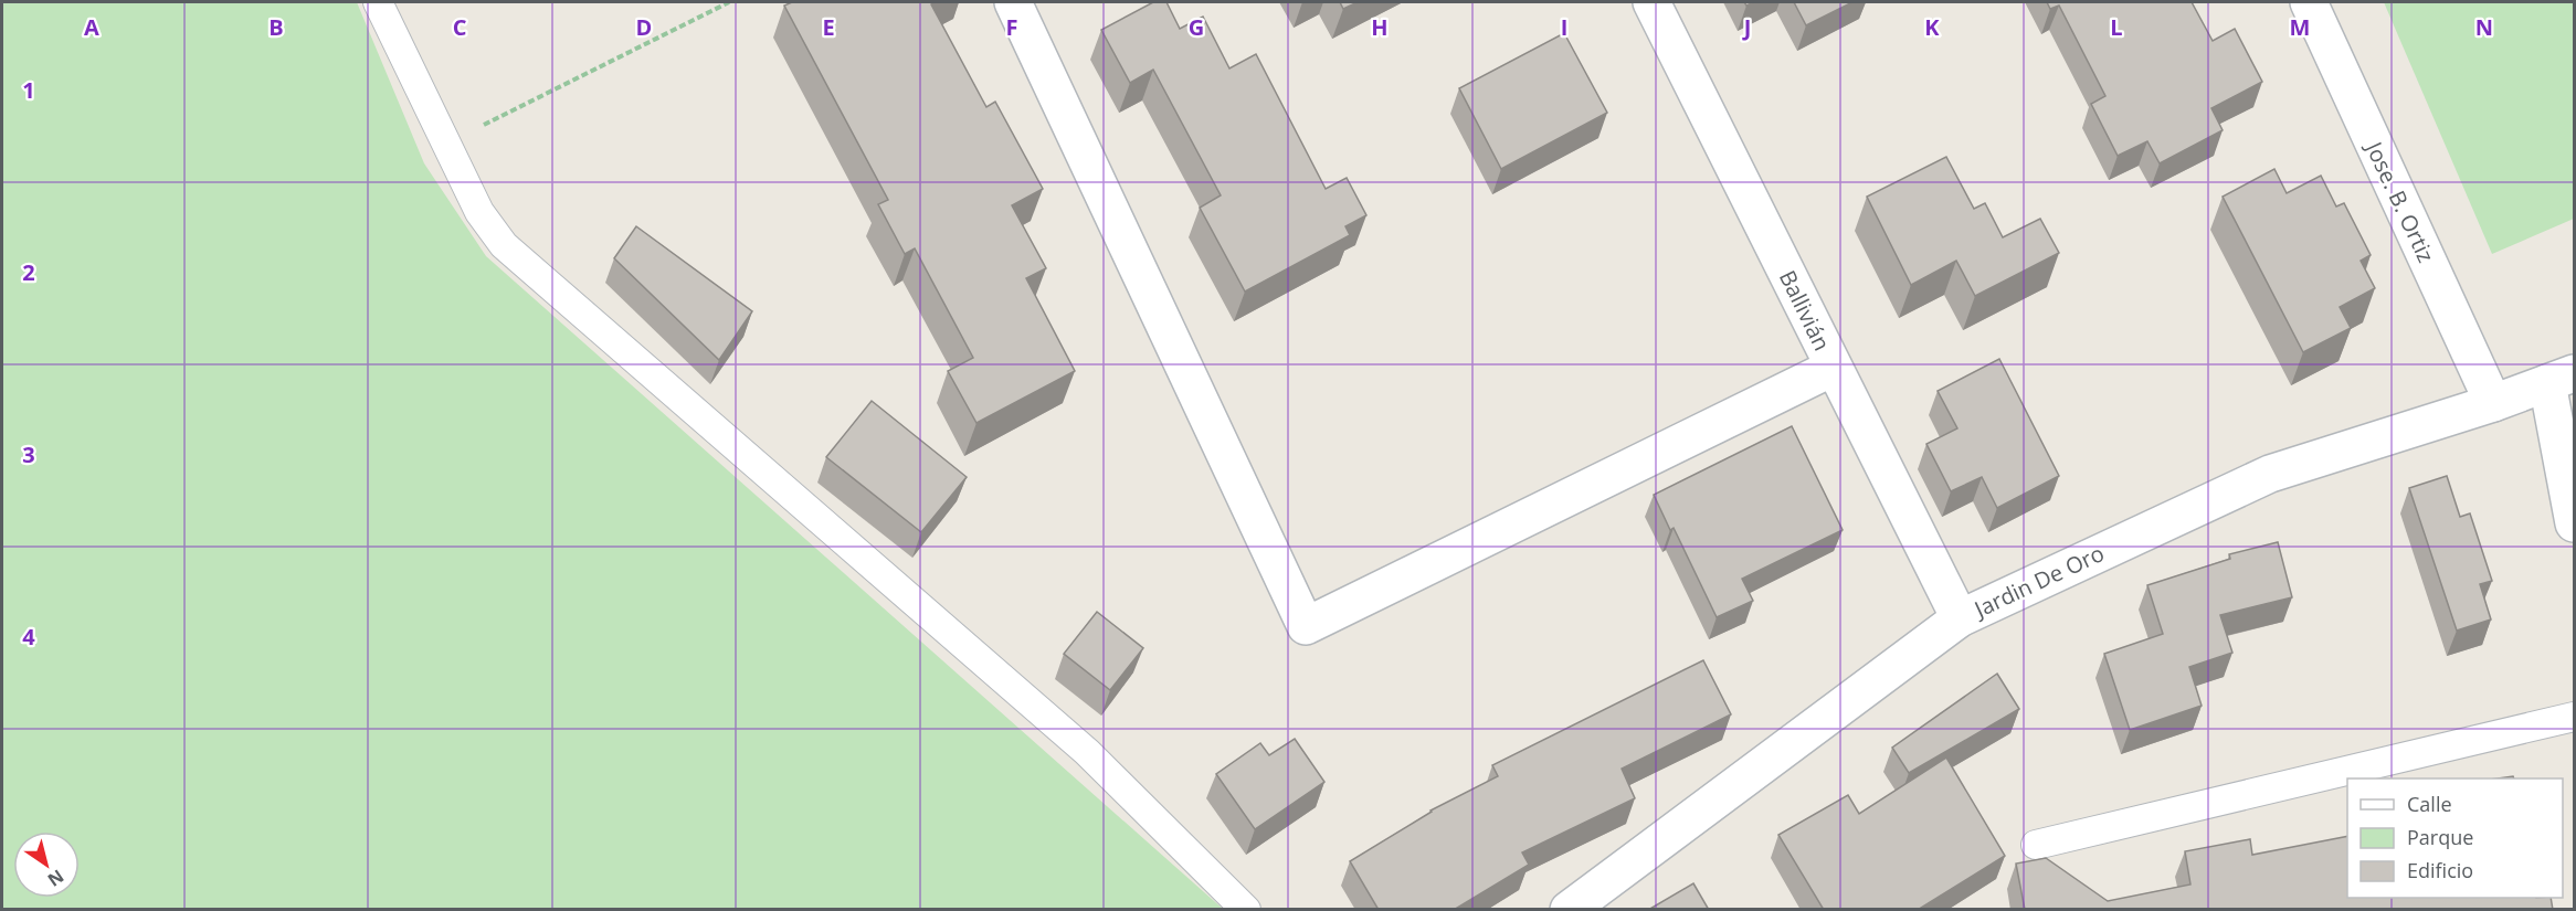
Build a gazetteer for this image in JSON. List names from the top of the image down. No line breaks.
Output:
{"streets":{"street":["Jose. B. Ortiz","Ballivián","Jardin De Oro"]},"crossings":[["Jose. B. Ortiz","Jardin De Oro"],["Ballivián","Jardin De Oro"]],"legend":["Calle","Parque","Edificio"],"north":"bottom right","grid":{"columns":["A","B","C","D","E","F","G","H","I","J","K","L","M","N"],"rows":["1","2","3","4"]}}
